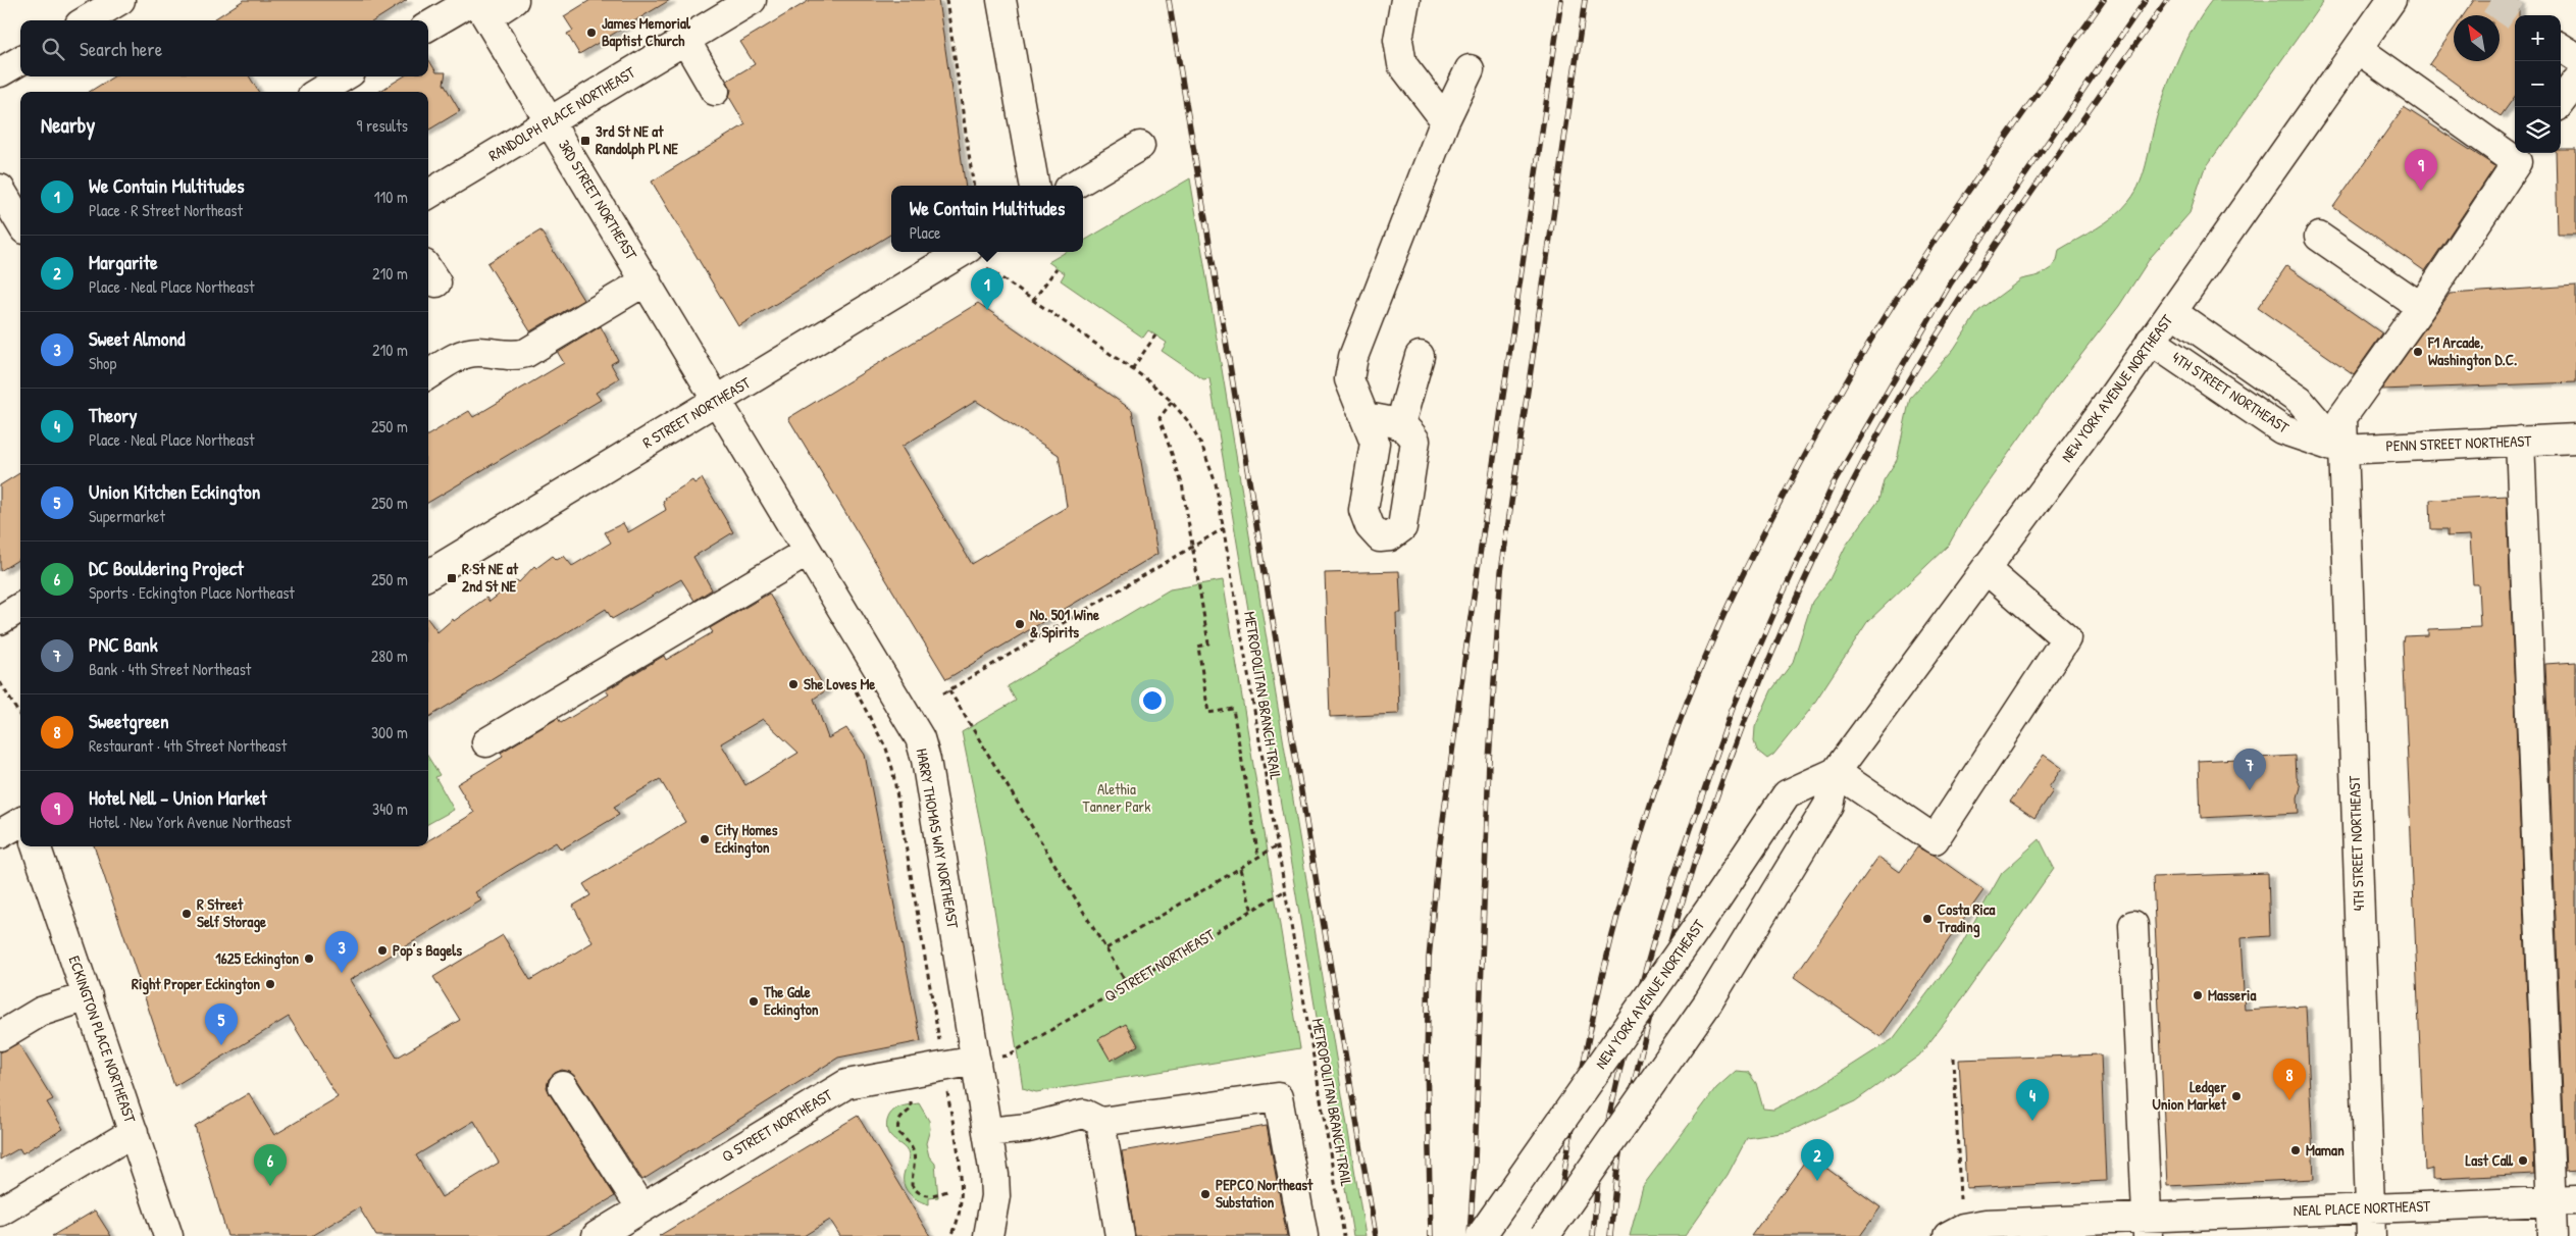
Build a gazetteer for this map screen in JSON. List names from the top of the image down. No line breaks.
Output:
{"streets":{"main road":["RANDOLPH PLACE NORTHEAST","3RD STREET NORTHEAST","NEW YORK AVENUE NORTHEAST","4TH STREET NORTHEAST","R STREET NORTHEAST","PENN STREET NORTHEAST","HARRY THOMAS WAY NORTHEAST","Q STREET NORTHEAST","ECKINGTON PLACE NORTHEAST","NEAL PLACE NORTHEAST"],"path":["METROPOLITAN BRANCH TRAIL"]},"crossings":[["RANDOLPH PLACE NORTHEAST","3RD STREET NORTHEAST"],["3RD STREET NORTHEAST","R STREET NORTHEAST"],["3RD STREET NORTHEAST","HARRY THOMAS WAY NORTHEAST"],["NEW YORK AVENUE NORTHEAST","4TH STREET NORTHEAST"],["4TH STREET NORTHEAST","PENN STREET NORTHEAST"],["4TH STREET NORTHEAST","NEAL PLACE NORTHEAST"],["R STREET NORTHEAST","METROPOLITAN BRANCH TRAIL"],["R STREET NORTHEAST","HARRY THOMAS WAY NORTHEAST"],["METROPOLITAN BRANCH TRAIL","Q STREET NORTHEAST"],["HARRY THOMAS WAY NORTHEAST","Q STREET NORTHEAST"]],"parks":["Alethia Tanner Park"],"places":{"other":["James Memorial Baptist Church","F1 Arcade, Washington D.C.","No. 501 Wine & Spirits","She Loves Me","City Homes Eckington","R Street Self Storage","Costa Rica Trading","Pop’s Bagels","1625 Eckington","Right Proper Eckington","Masseria","The Gale Eckington","Ledger Union Market","Maman","Last Call","PEPCO Northeast Substation"],"transit":["3rd St NE at Randolph Pl NE","R St NE at 2nd St NE"]},"north":"top left","page":{"map_buttons":["+","−"],"search":"Search here","heading":["Nearby","9 results"],"pins":["9","1","7","3","5","8","4","2","6"],"list":[{"mark":"1","name":"We Contain Multitudes","note":"Place · R Street Northeast","value":"110 m"},{"mark":"2","name":"Margarite","note":"Place · Neal Place Northeast","value":"210 m"},{"mark":"3","name":"Sweet Almond","note":"Shop","value":"210 m"},{"mark":"4","name":"Theory","note":"Place · Neal Place Northeast","value":"250 m"},{"mark":"5","name":"Union Kitchen Eckington","note":"Supermarket","value":"250 m"},{"mark":"6","name":"DC Bouldering Project","note":"Sports · Eckington Place Northeast","value":"250 m"},{"mark":"7","name":"PNC Bank","note":"Bank · 4th Street Northeast","value":"280 m"},{"mark":"8","name":"Sweetgreen","note":"Restaurant · 4th Street Northeast","value":"300 m"},{"mark":"9","name":"Hotel Nell – Union Market","note":"Hotel · New York Avenue Northeast","value":"340 m"}],"popup":["We Contain Multitudes","Place"]}}
